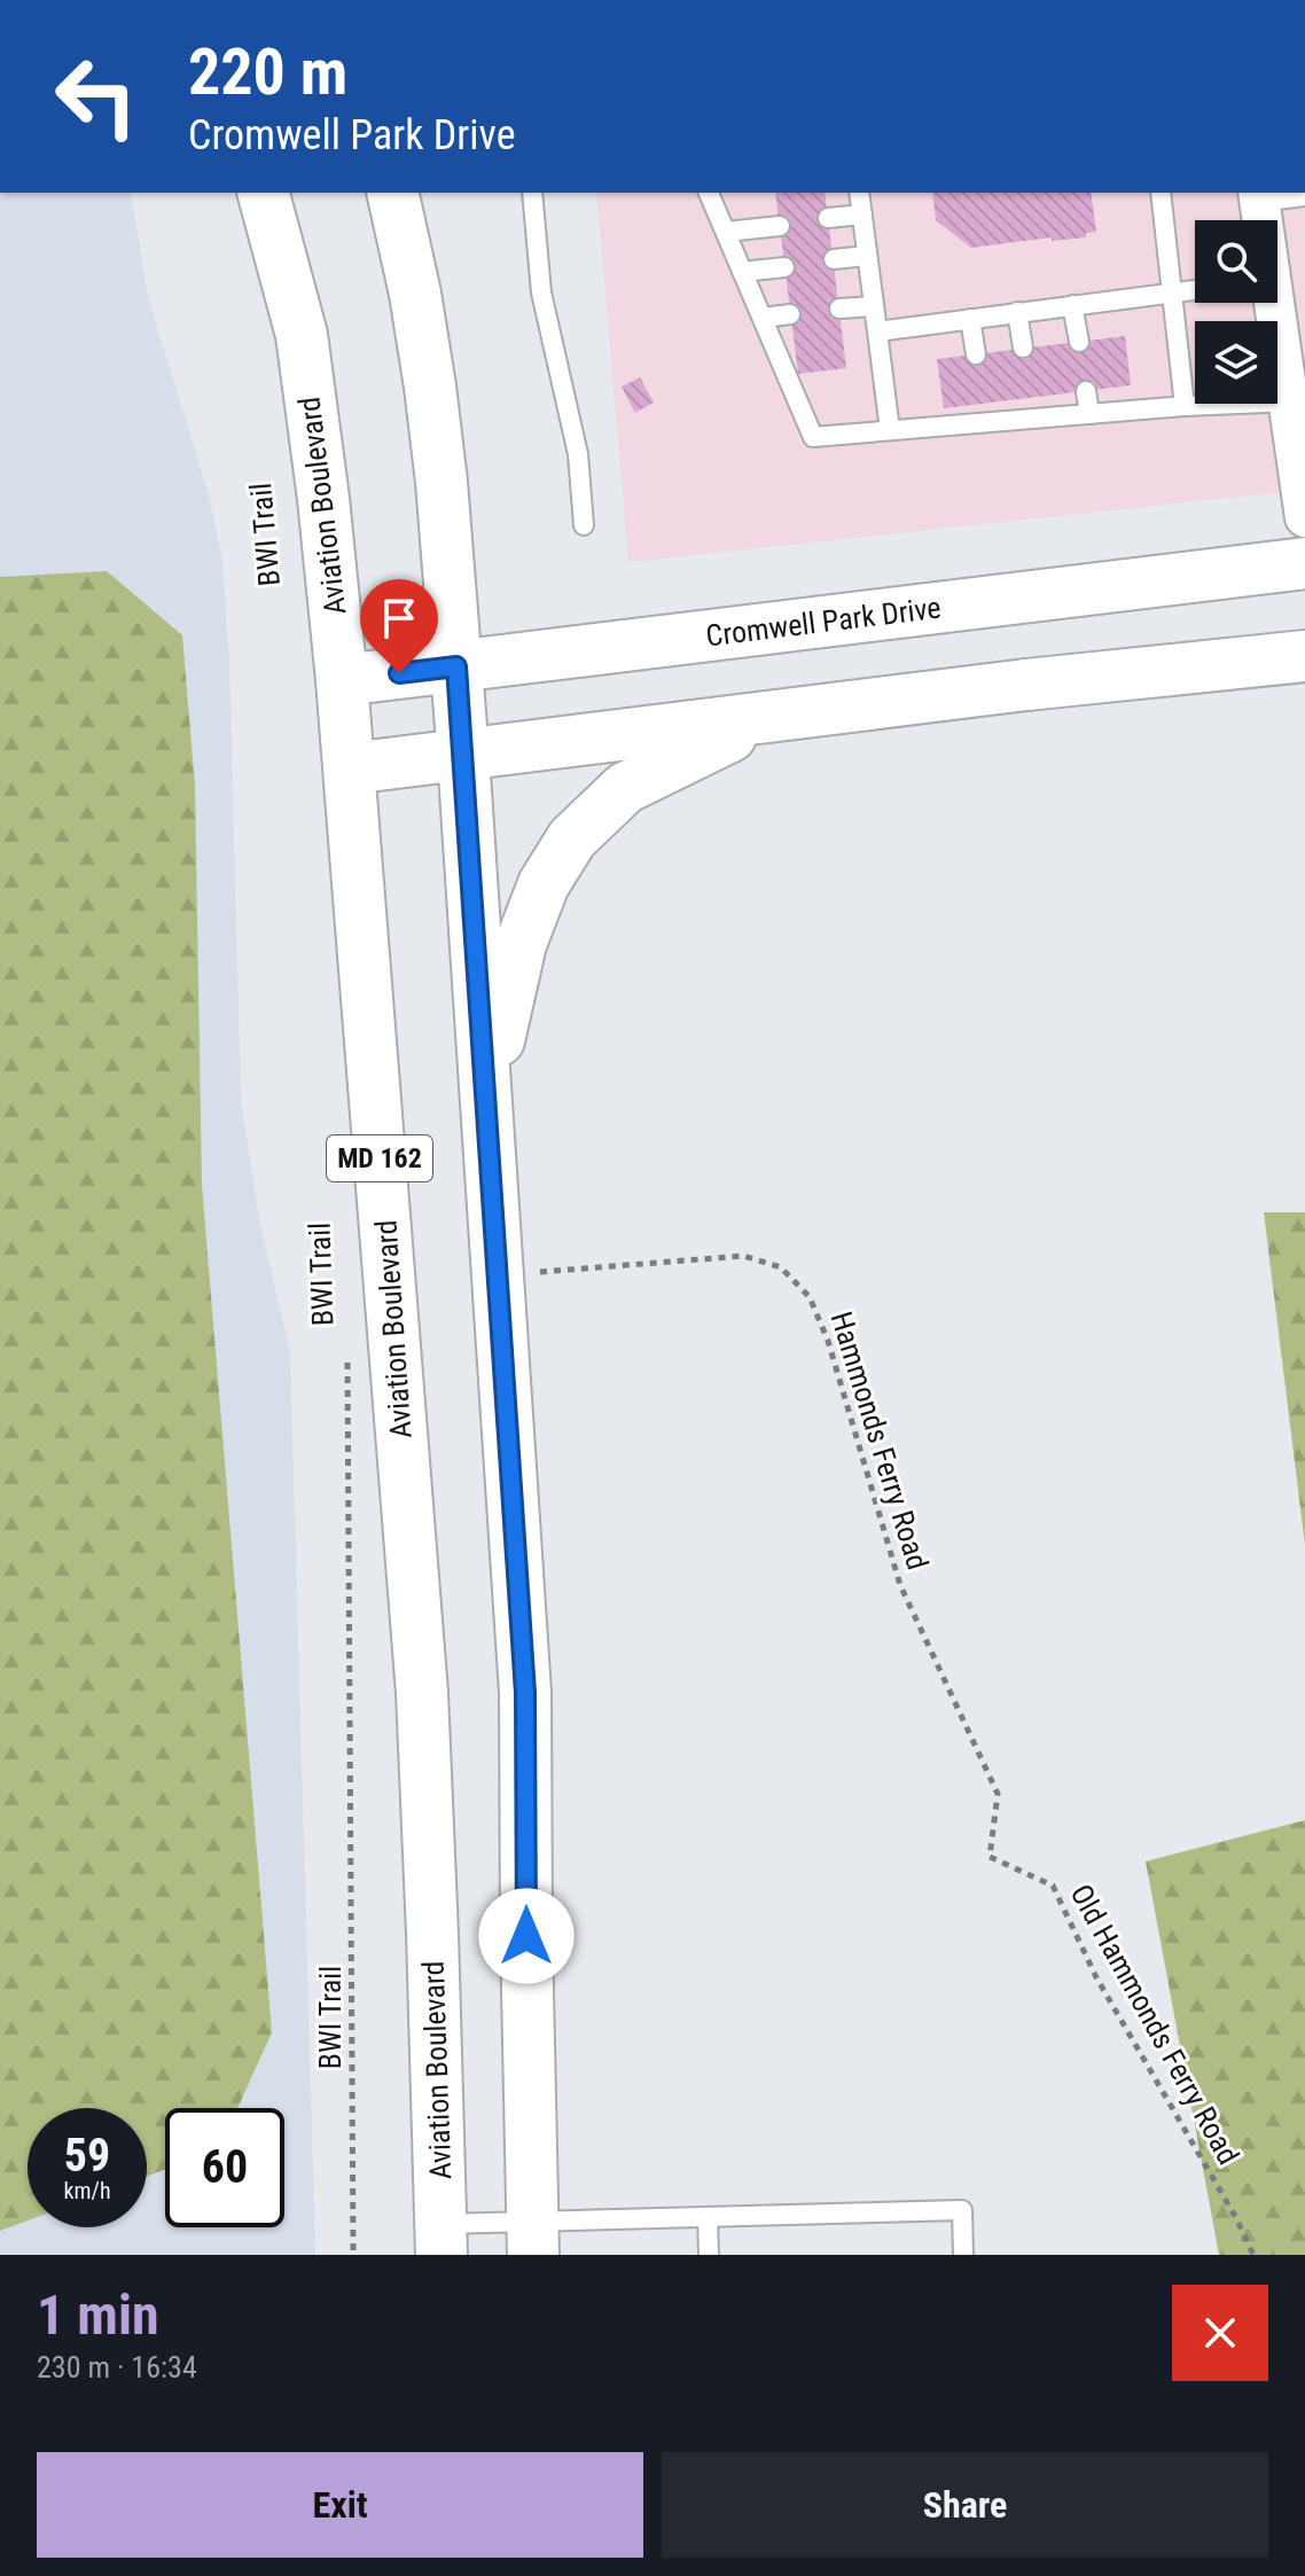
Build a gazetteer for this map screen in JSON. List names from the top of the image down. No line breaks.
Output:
{"streets":{"main road":["Aviation Boulevard","Cromwell Park Drive","MD 162"],"path":["BWI Trail","Hammonds Ferry Road","Old Hammonds Ferry Road"]},"crossings":[["Aviation Boulevard","Cromwell Park Drive"],["Hammonds Ferry Road","Old Hammonds Ferry Road"]],"page":{"turn":["220 m","Cromwell Park Drive"],"speed":"59 km/h","limit":"60","heading":["1 min","230 m · 16:34"],"buttons":["Exit","Share"]}}
